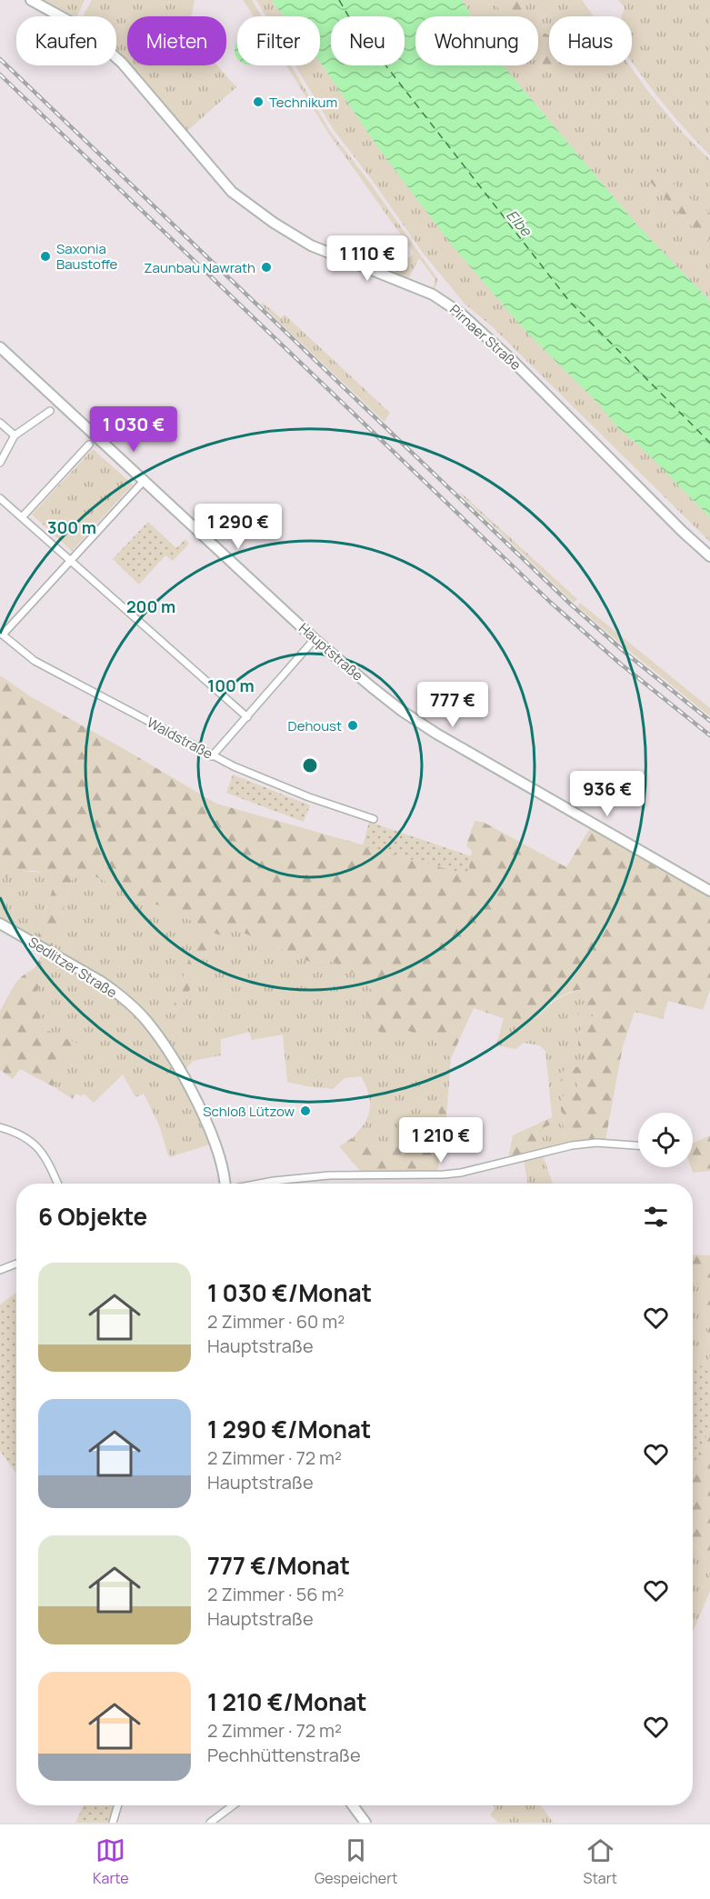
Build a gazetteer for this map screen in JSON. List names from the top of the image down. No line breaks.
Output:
{"streets":{"street":["Pirnaer Straße","Hauptstraße","Waldstraße","Sedlitzer Straße"]},"water":["Elbe"],"places":["Technikum","Saxonia Baustoffe","Zaunbau Nawrath","Dehoust","Schloß Lützow"],"page":{"chip":["Kaufen","Mieten","Filter","Neu","Wohnung","Haus"],"price":["1 110 €","1 030 €","1 290 €","777 €","936 €","1 210 €"],"heading":"6 Objekte","list":[{"name":"1 030 €/Monat","note":"2 Zimmer · 60 m² · Hauptstraße"},{"name":"1 290 €/Monat","note":"2 Zimmer · 72 m² · Hauptstraße"},{"name":"777 €/Monat","note":"2 Zimmer · 56 m² · Hauptstraße"},{"name":"1 210 €/Monat","note":"2 Zimmer · 72 m² · Pechhüttenstraße"}],"tabs":["Karte","Gespeichert","Start"]},"rings":["300 m","200 m","100 m"]}
